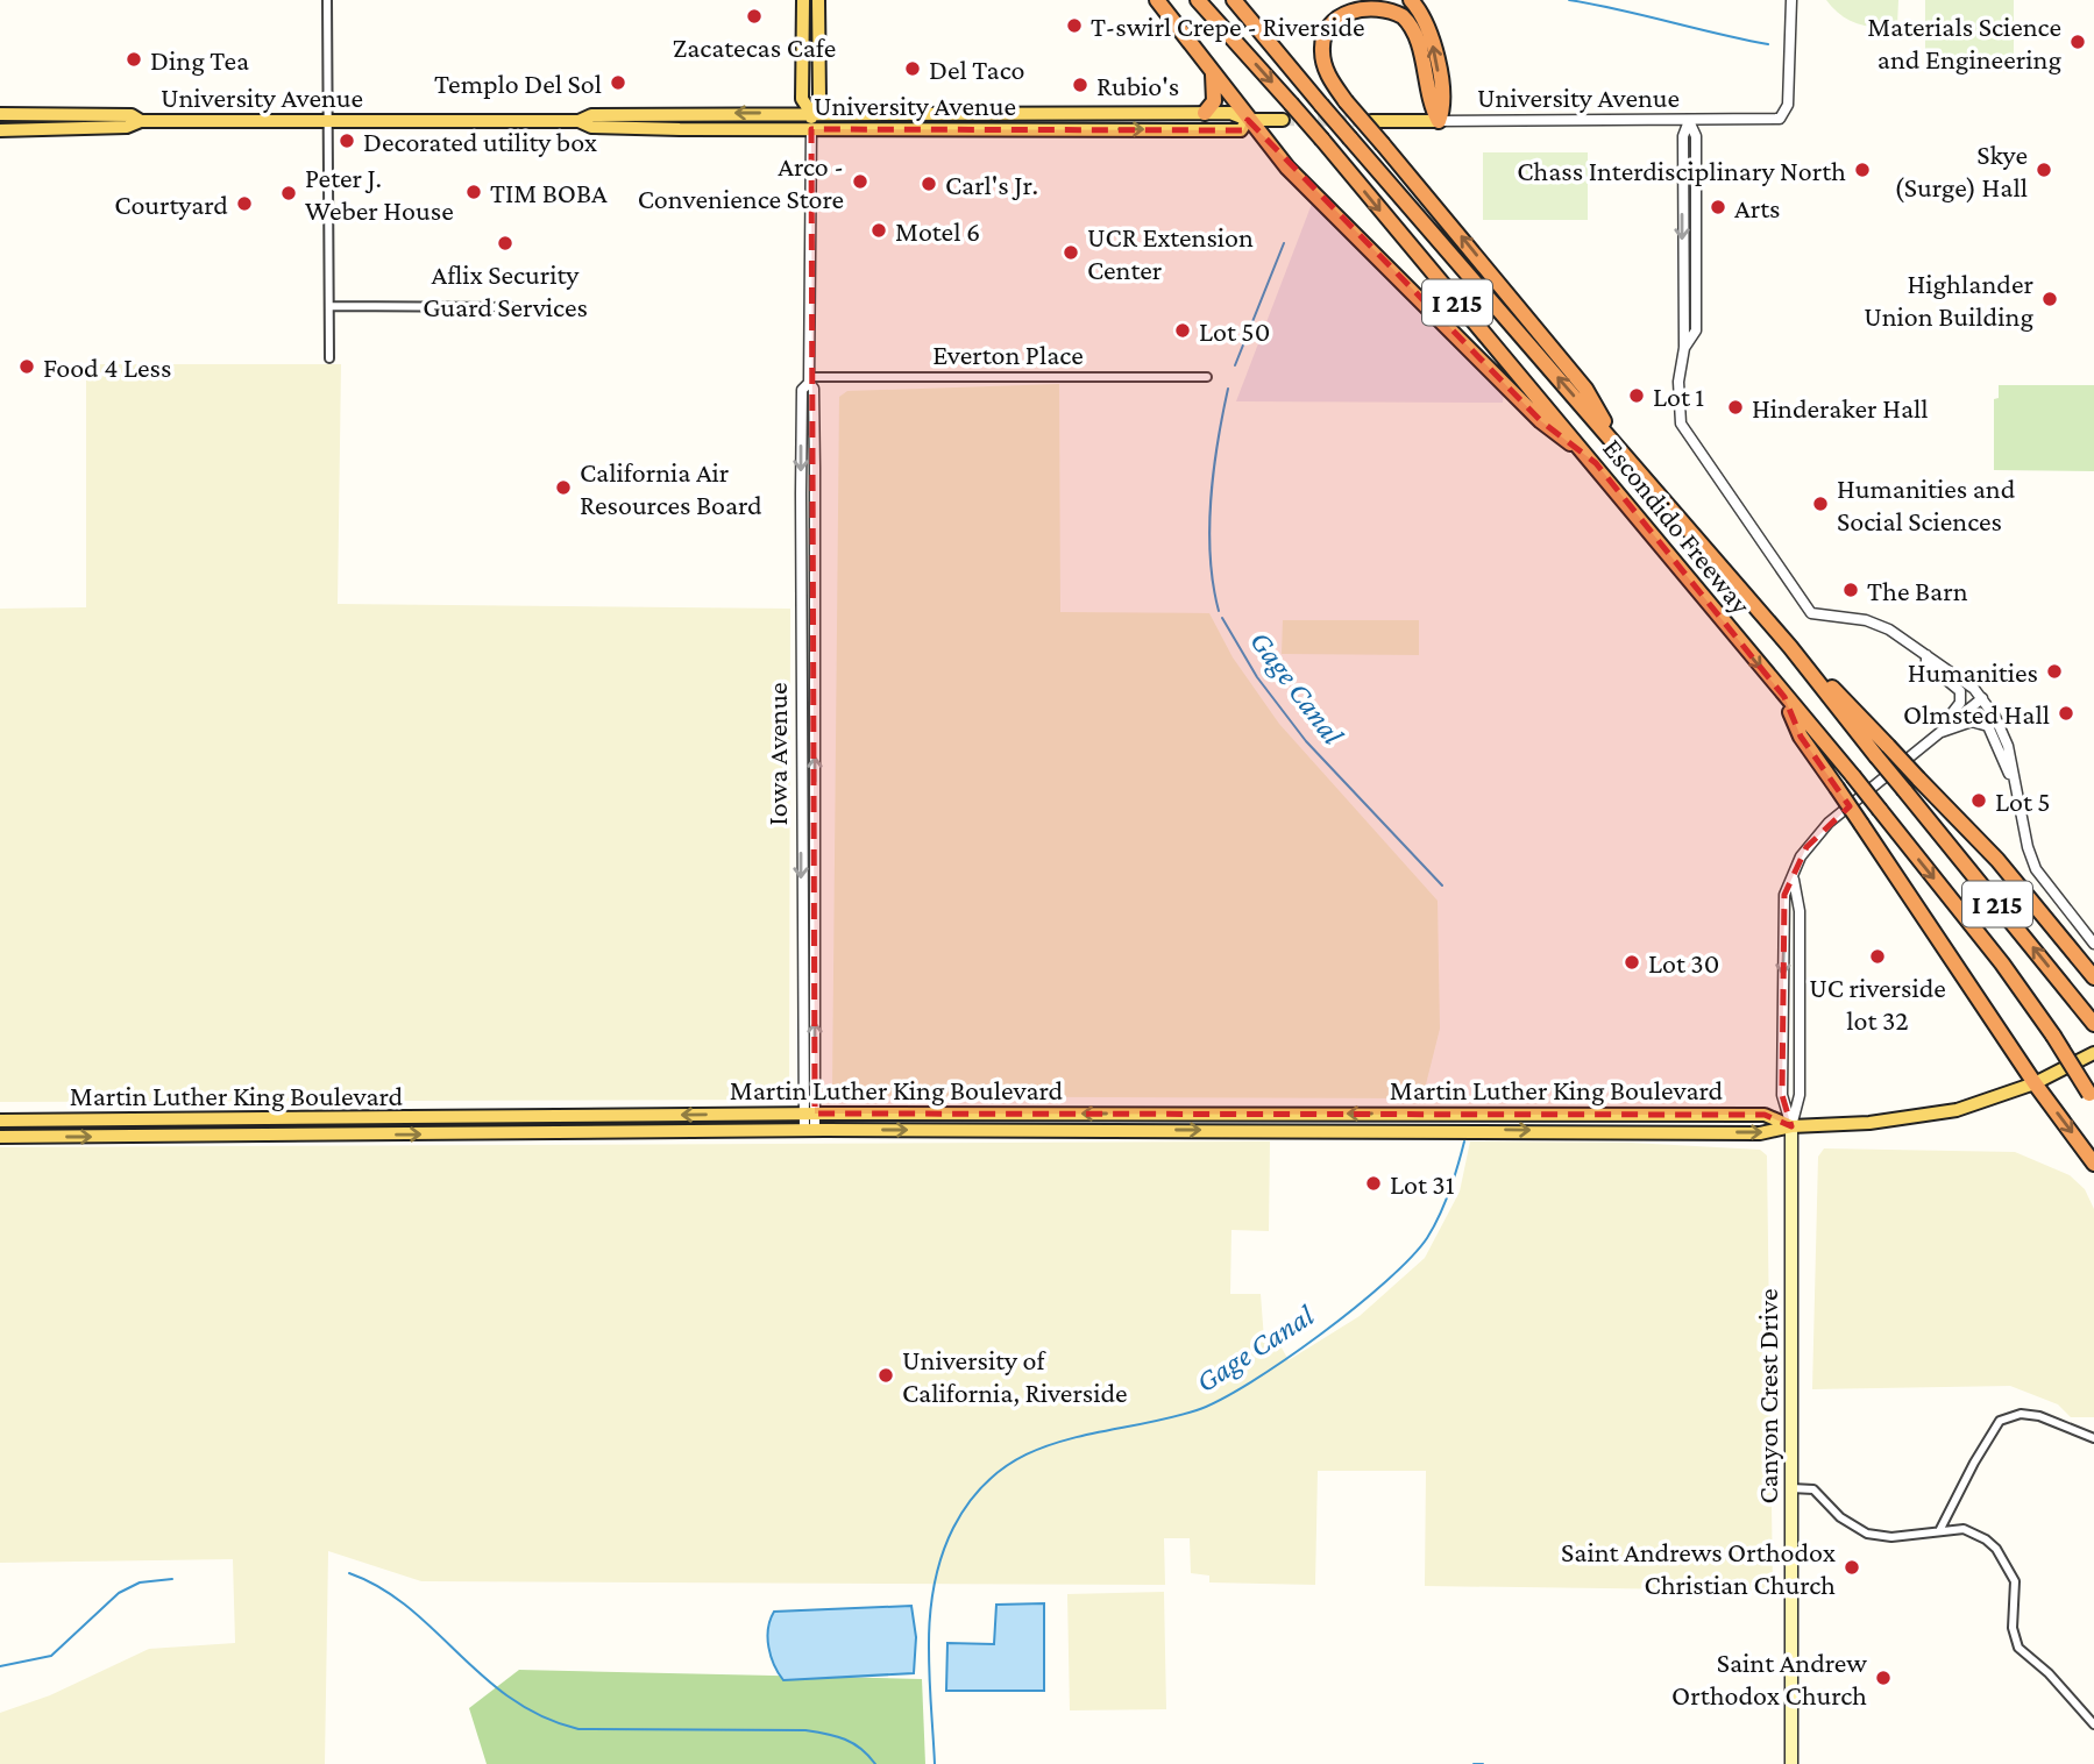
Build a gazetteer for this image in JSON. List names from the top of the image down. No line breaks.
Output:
{"streets":{"highway":["I 215","Escondido Freeway"],"main road":["University Avenue","Iowa Avenue","Martin Luther King Boulevard","Canyon Crest Drive"],"street":["Everton Place"]},"crossings":[["University Avenue","Iowa Avenue"],["Everton Place","Iowa Avenue"],["Iowa Avenue","Martin Luther King Boulevard"],["Martin Luther King Boulevard","Canyon Crest Drive"]],"water":["Gage Canal"],"places":["Zacatecas Cafe","T-swirl Crepe - Riverside","Materials Science and Engineering","Ding Tea","Del Taco","Templo Del Sol","Rubio's","Decorated utility box","Chass Interdisciplinary North","Skye (Surge) Hall","Arco - Convenience Store","Carl's Jr.","TIM BOBA","Peter J. Weber House","Courtyard","Arts","Motel 6","Aflix Security Guard Services","UCR Extension Center","Highlander Union Building","Lot 50","Food 4 Less","Lot 1","Hinderaker Hall","California Air Resources Board","Humanities and Social Sciences","The Barn","Humanities","Olmsted Hall","Lot 5","UC riverside lot 32","Lot 30","Lot 31","University of California, Riverside","Saint Andrews Orthodox Christian Church","Saint Andrew Orthodox Church"]}
